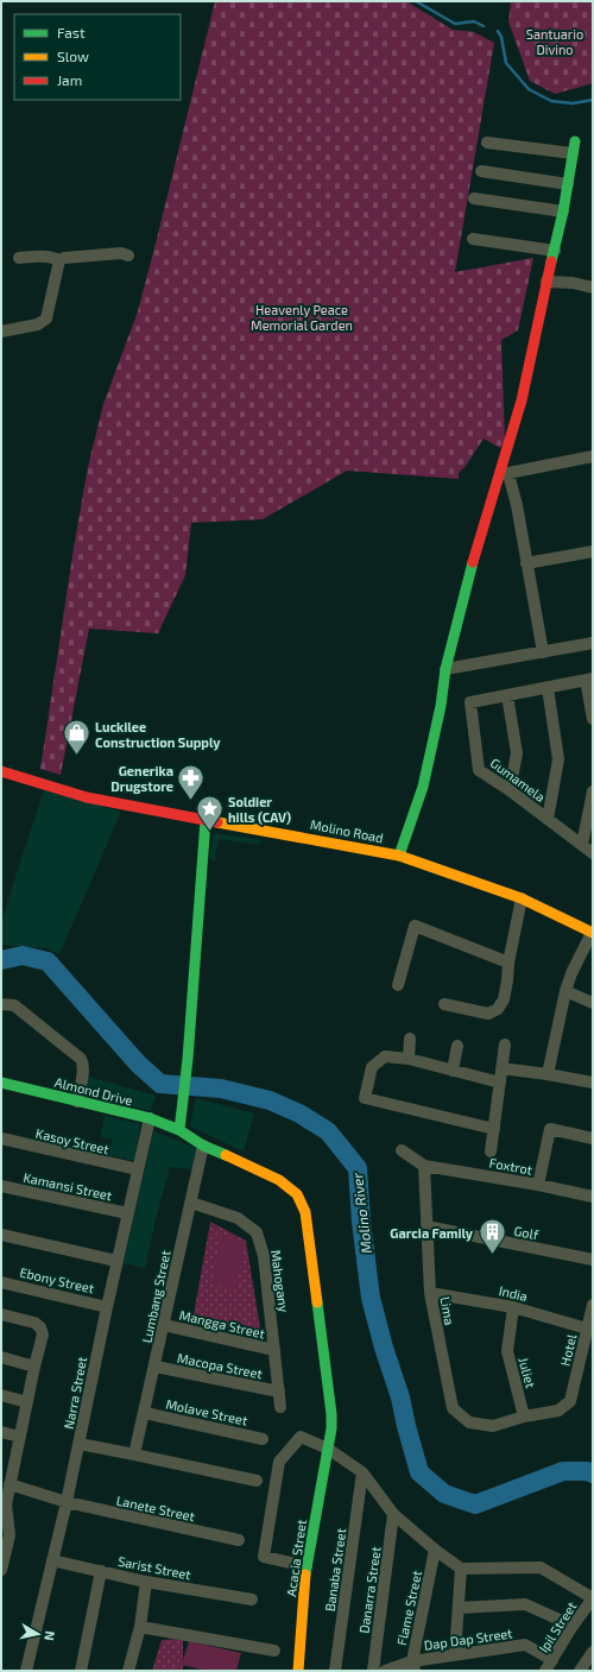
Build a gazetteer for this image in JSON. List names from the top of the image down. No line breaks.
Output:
{"streets":{"street":["Gumamela","Molino Road","Almond Drive","Kasoy Street","Foxtrot","Kamansi Street","Golf","Ebony Street","Mahogany","India","Lumbang Street","Lima","Mangga Street","Hotel","Macopa Street","Juliet","Narra Street","Molave Street","Lanete Street","Acacia Street","Sarist Street","Banaba Street","Danarra Street","Flame Street","Ipil Street","Dap Dap Street"]},"crossings":[["Almond Drive","Lumbang Street"],["Almond Drive","Narra Street"],["Almond Drive","Acacia Street"],["Kasoy Street","Narra Street"],["Foxtrot","Lima"],["Kamansi Street","Narra Street"],["Golf","Lima"],["Ebony Street","Narra Street"],["Mahogany","Lumbang Street"],["Mahogany","Mangga Street"],["Mahogany","Macopa Street"],["India","Lima"],["India","Hotel"],["India","Juliet"],["Lumbang Street","Mangga Street"],["Lumbang Street","Macopa Street"],["Lumbang Street","Molave Street"],["Lumbang Street","Acacia Street"],["Lima","Hotel"],["Lima","Juliet"],["Narra Street","Lanete Street"],["Narra Street","Sarist Street"],["Flame Street","Dap Dap Street"],["Ipil Street","Dap Dap Street"]],"water":["Molino River"],"parks":["Santuario Divino","Heavenly Peace Memorial Garden"],"places":{"shop":["Luckilee Construction Supply"],"pharmacy":["Generika Drugstore"],"place":["Soldier hills (CAV)"],"building":["Garcia Family"]},"legend":["Fast","Slow","Jam"],"north":"right"}
